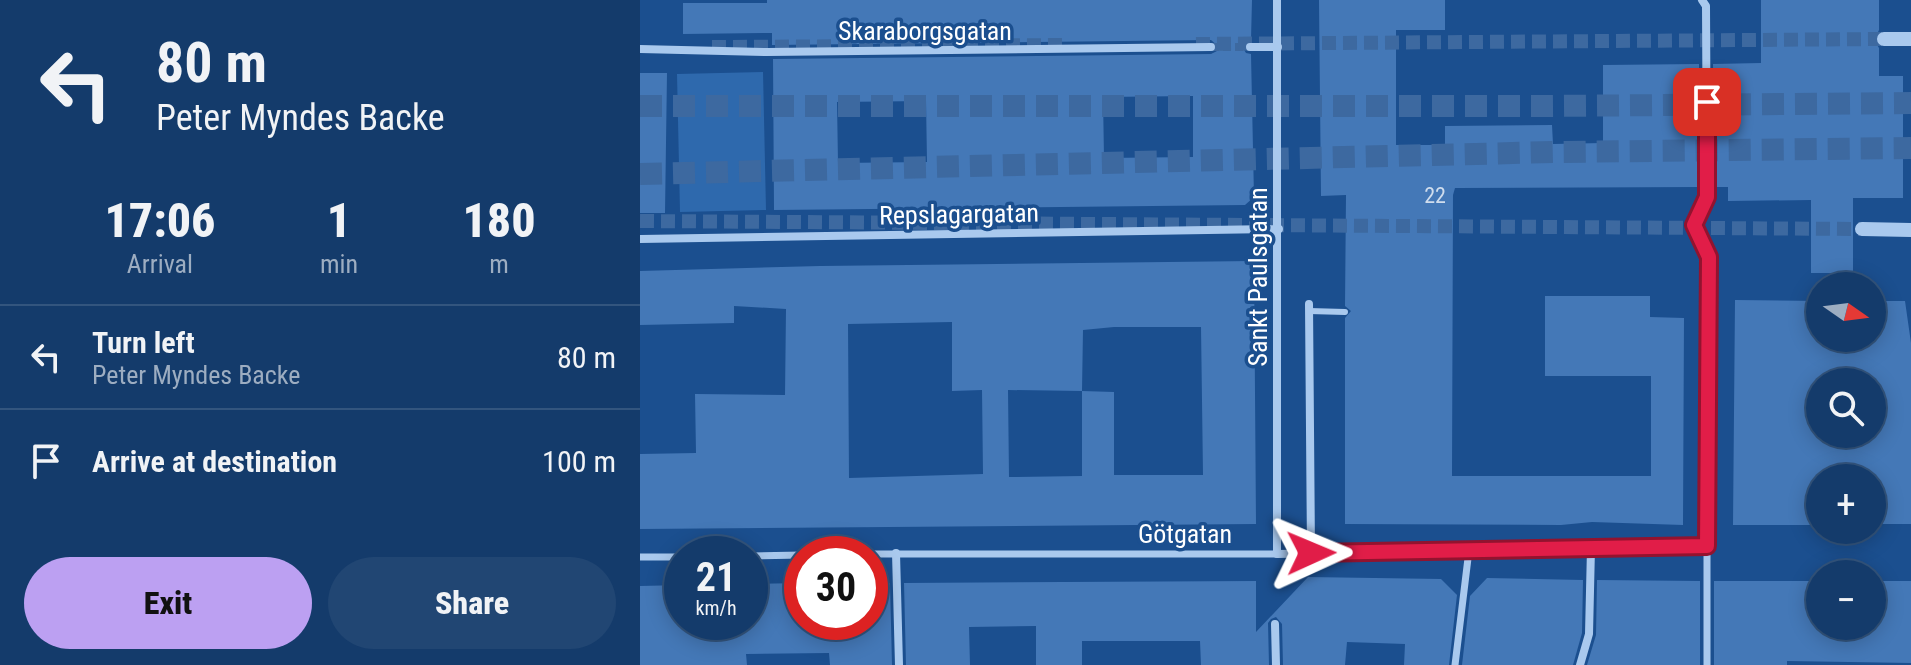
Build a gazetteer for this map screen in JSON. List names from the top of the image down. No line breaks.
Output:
{"streets":{"street":["Skaraborgsgatan","Repslagargatan","Sankt Paulsgatan","Götgatan"]},"crossings":[["Repslagargatan","Sankt Paulsgatan"],["Sankt Paulsgatan","Götgatan"]],"house_numbers":["22"],"north":"right","page":{"turn":["80 m","Peter Myndes Backe"],"eta":["17:06","Arrival","1","min","180","m"],"map_buttons":["+","−"],"list":[{"name":"Turn left","note":"Peter Myndes Backe","value":"80 m"},{"name":"Arrive at destination","value":"100 m"}],"speed":"21 km/h","limit":"30","buttons":["Exit","Share"]}}
